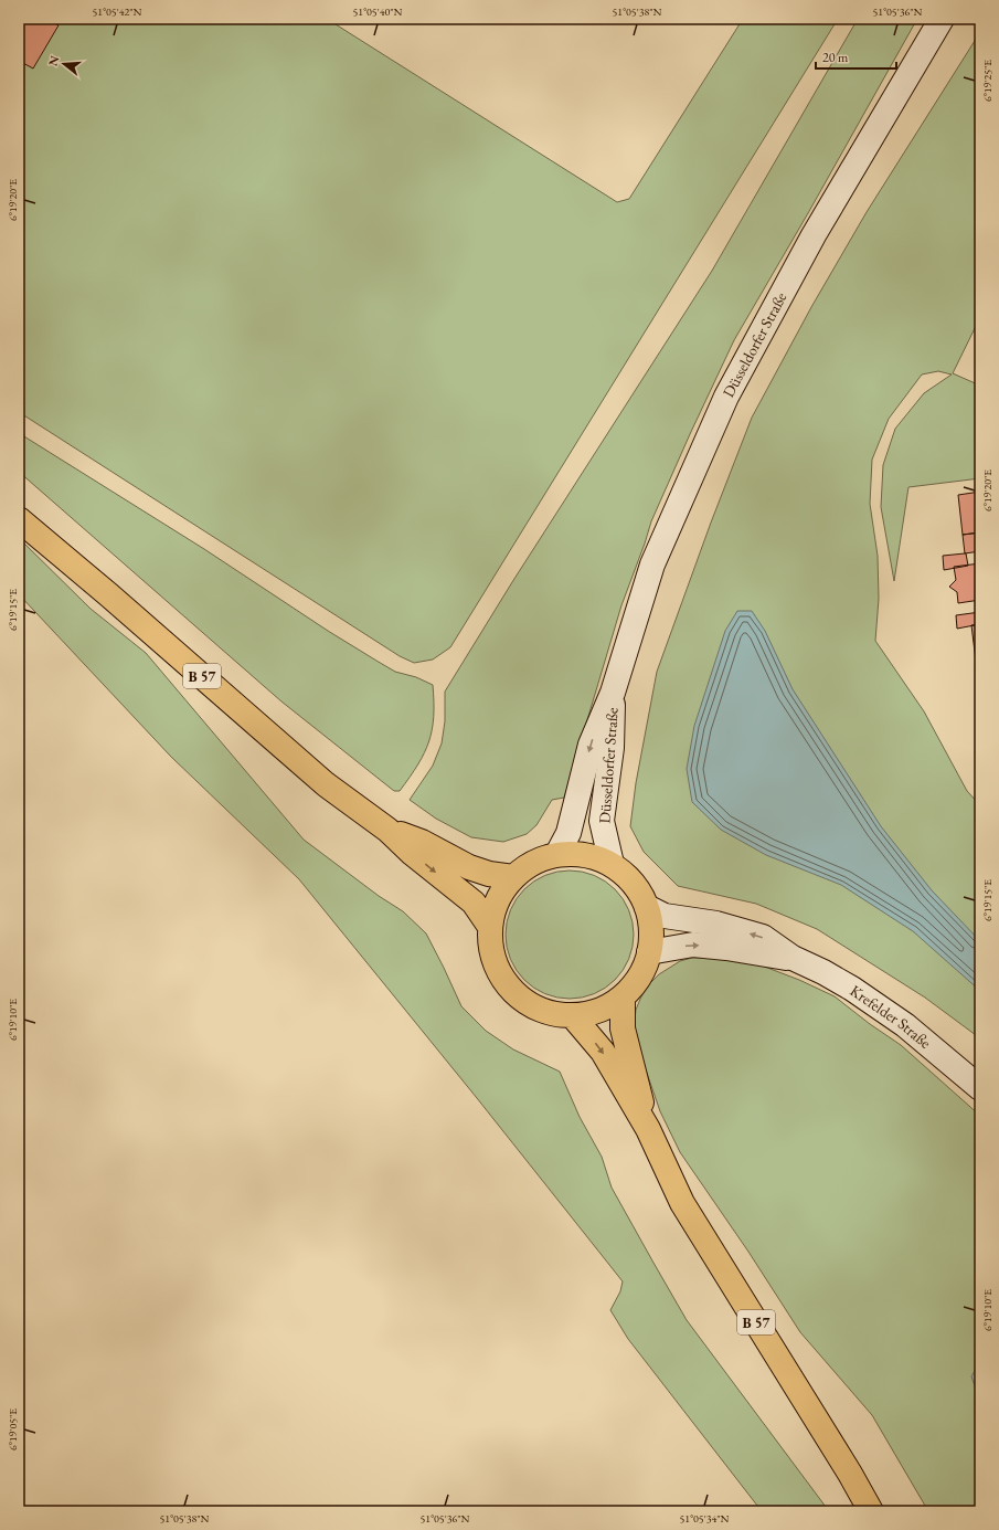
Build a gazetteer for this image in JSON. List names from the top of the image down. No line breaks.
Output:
{"streets":{"main road":["Düsseldorfer Straße","B 57","Krefelder Straße"]},"scale_bar":"20 m","north":"left","coordinates":["51°05'42\"N","51°05'40\"N","51°05'38\"N","51°05'36\"N","6°19'25\"E","6°19'20\"E","6°19'15\"E","6°19'10\"E","6°19'05\"E","51°05'34\"N"]}
